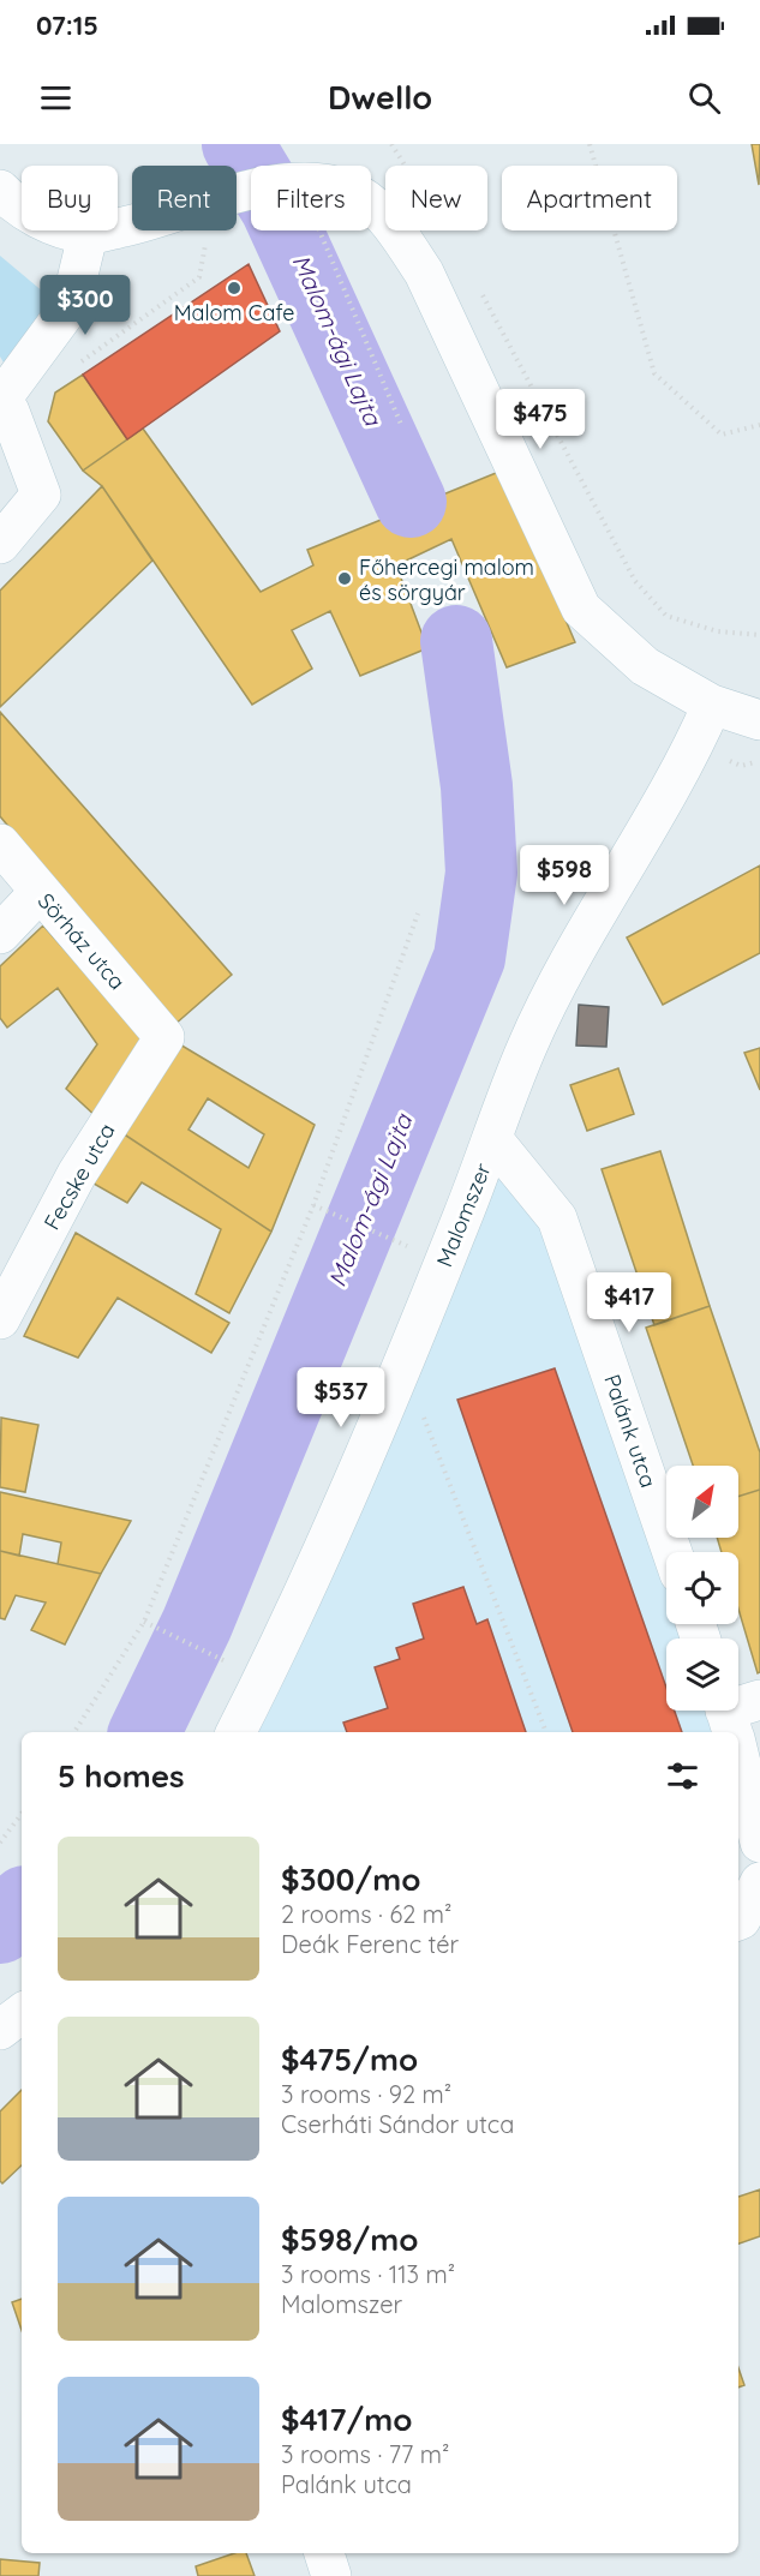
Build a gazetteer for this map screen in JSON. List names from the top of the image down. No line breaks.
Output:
{"streets":{"street":["Sörház utca","Fecske utca","Malomszer","Palánk utca"]},"crossings":[["Sörház utca","Fecske utca"],["Malomszer","Palánk utca"]],"water":["Malom-ági Lajta"],"places":["Malom Cafe","Főhercegi malom és sörgyár"],"north":"top right","page":{"status":"07:15","header":"Dwello","chip":["Buy","Rent","Filters","New","Apartment"],"price":["$300","$475","$598","$417","$537"],"heading":"5 homes","list":[{"name":"$300/mo","note":"2 rooms · 62 m² · Deák Ferenc tér"},{"name":"$475/mo","note":"3 rooms · 92 m² · Cserháti Sándor utca"},{"name":"$598/mo","note":"3 rooms · 113 m² · Malomszer"},{"name":"$417/mo","note":"3 rooms · 77 m² · Palánk utca"}]}}
